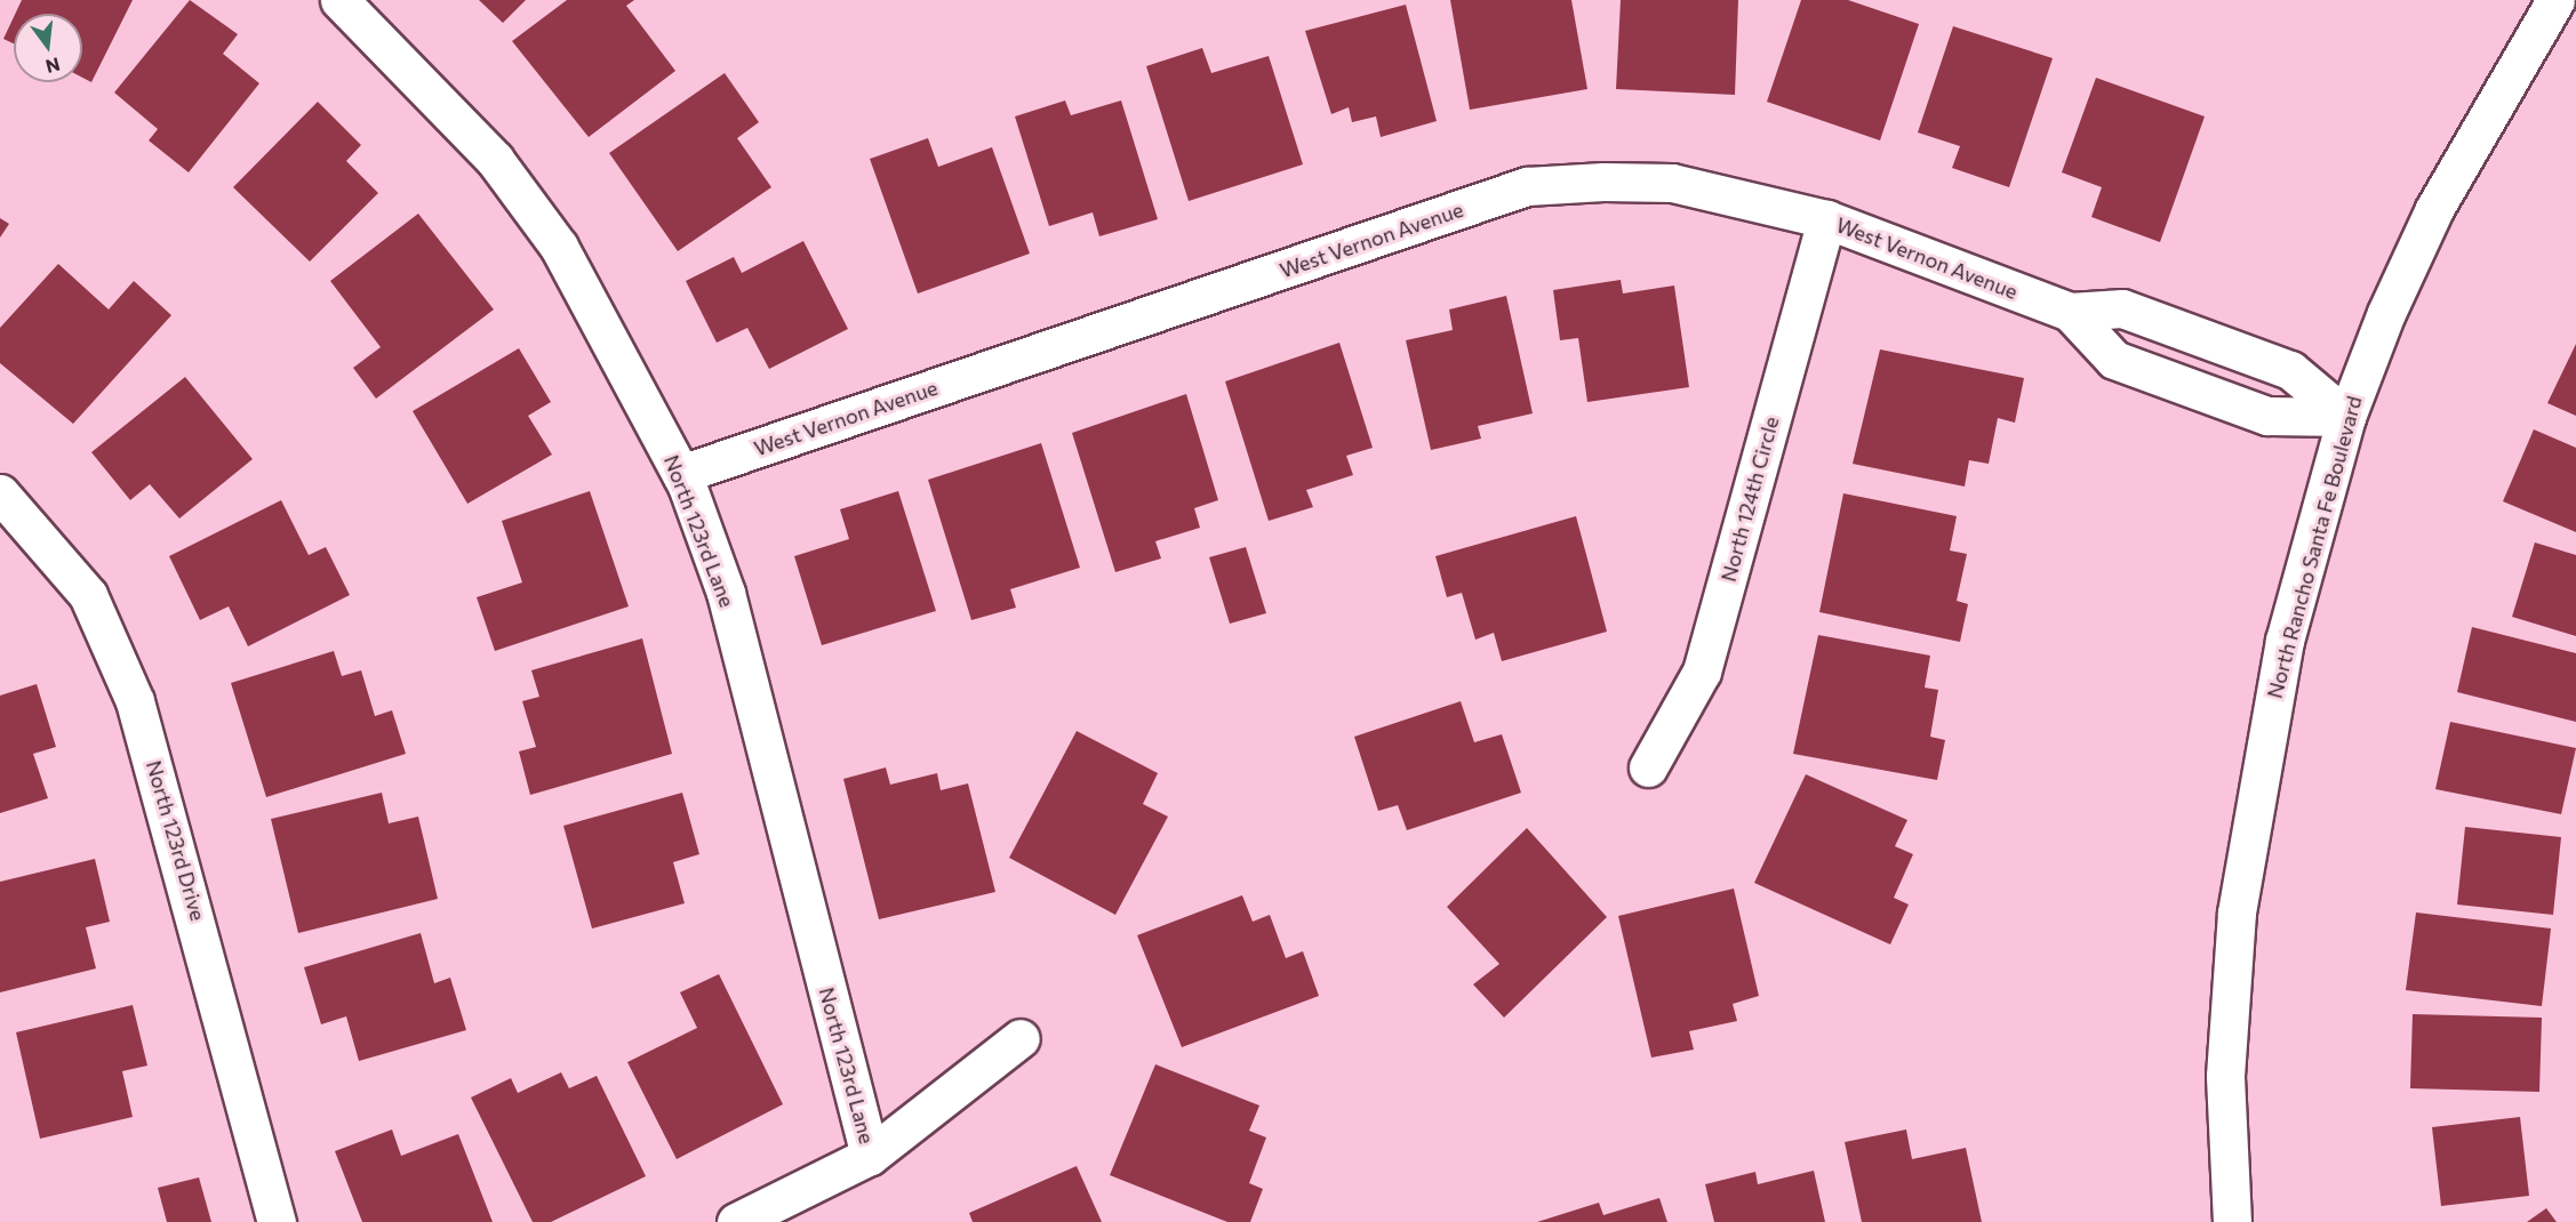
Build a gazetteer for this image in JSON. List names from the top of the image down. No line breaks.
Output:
{"streets":{"street":["West Vernon Avenue","North 124th Circle","North 123rd Lane","North Rancho Santa Fe Boulevard","North 123rd Drive"]},"crossings":[["West Vernon Avenue","North 124th Circle"],["West Vernon Avenue","North 123rd Lane"],["West Vernon Avenue","North Rancho Santa Fe Boulevard"]],"north":"bottom"}
